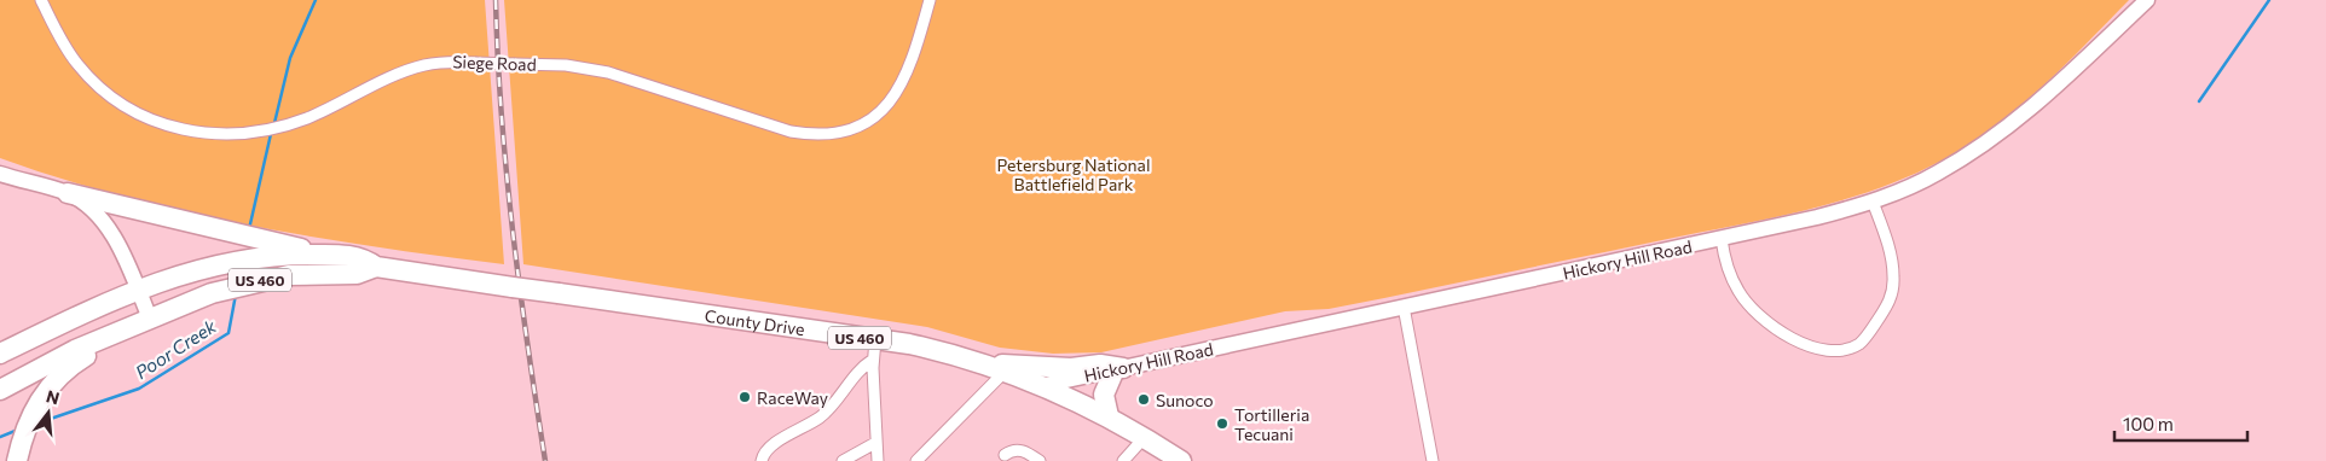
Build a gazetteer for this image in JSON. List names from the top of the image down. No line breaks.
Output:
{"streets":{"highway":["US 460","County Drive"],"street":["Siege Road","Hickory Hill Road"]},"crossings":[["Hickory Hill Road","County Drive"],["US 460","County Drive"]],"water":["Poor Creek"],"parks":["Petersburg National Battlefield Park"],"places":["RaceWay","Sunoco","Tortilleria Tecuani"],"scale_bar":"100 m","north":"top"}
